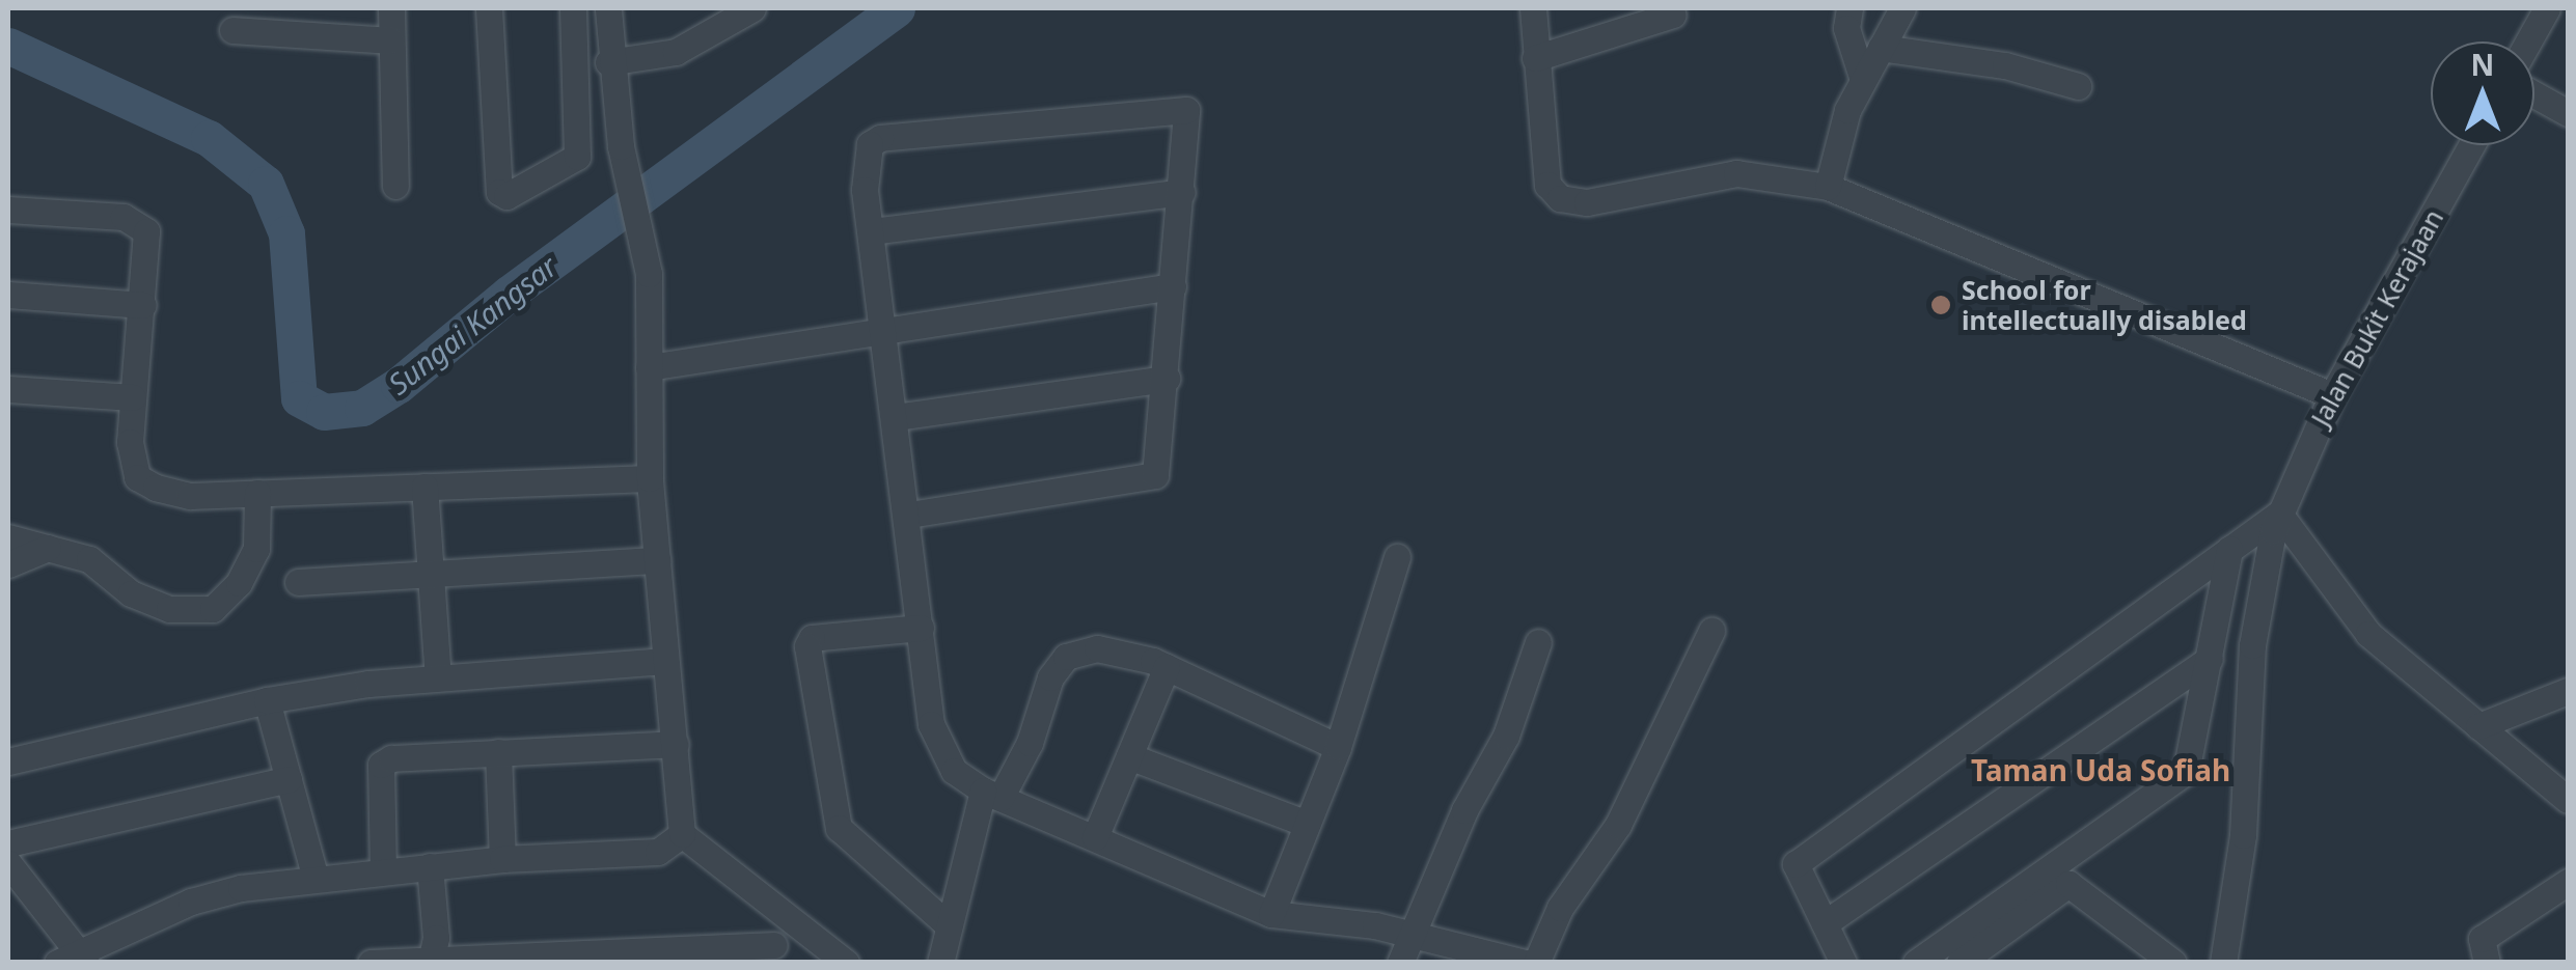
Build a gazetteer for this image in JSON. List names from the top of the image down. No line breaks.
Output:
{"streets":{"street":["Jalan Bukit Kerajaan"]},"districts":["Taman Uda Sofiah"],"water":["Sungai Kangsar"],"places":["School for intellectually disabled"],"north":"top"}
